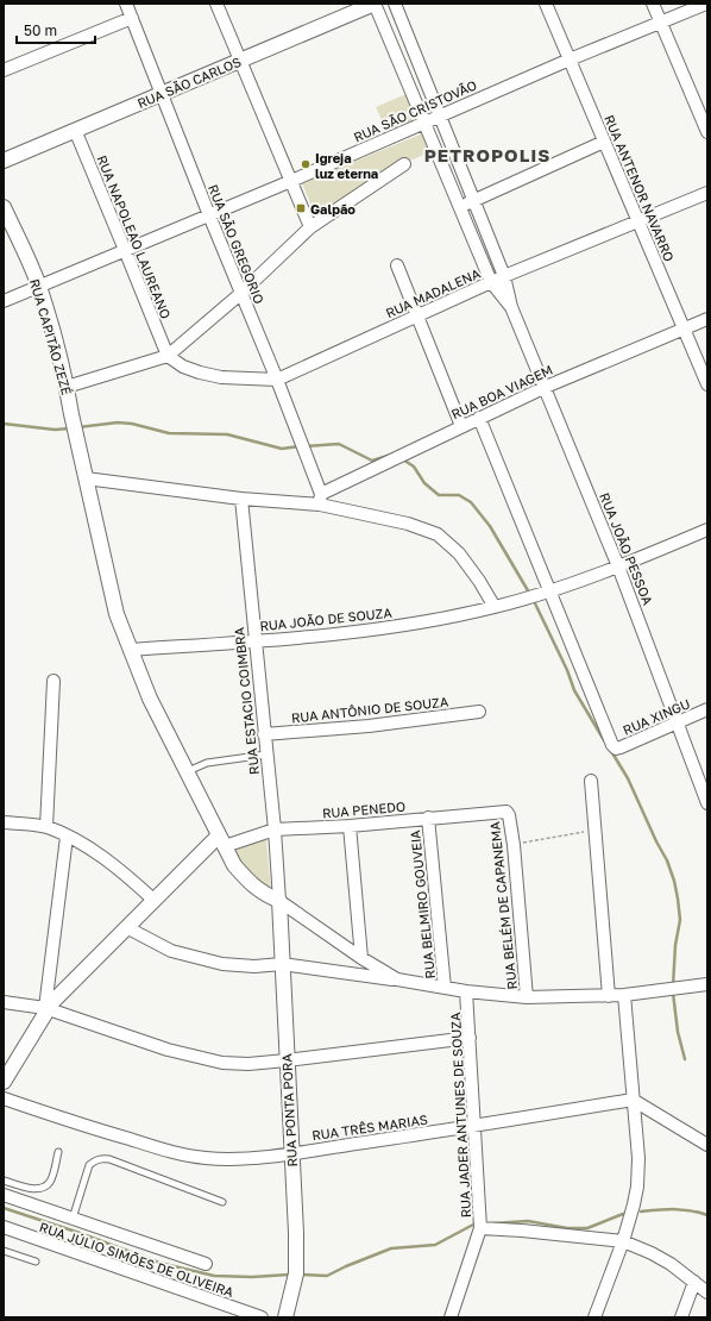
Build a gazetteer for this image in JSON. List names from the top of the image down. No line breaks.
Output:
{"streets":{"street":["RUA SÃO CARLOS","RUA SÃO CRISTOVÃO","RUA ANTENOR NAVARRO","RUA NAPOLEAO LAUREANO","RUA SÃO GREGORIO","RUA MADALENA","RUA CAPITÃO ZEZÉ","RUA BOA VIAGEM","RUA JOÃO PESSOA","RUA JOÃO DE SOUZA","RUA ESTACIO COIMBRA","RUA ANTÔNIO DE SOUZA","RUA XINGU","RUA PENEDO","RUA BELMIRO GOUVEIA","RUA BELÉM DE CAPANEMA","RUA PONTA PORA","RUA JADER ANTUNES DE SOUZA","RUA TRÊS MARIAS","RUA JÚLIO SIMÕES DE OLIVEIRA"]},"crossings":[["RUA SÃO CARLOS","RUA NAPOLEAO LAUREANO"],["RUA SÃO CARLOS","RUA SÃO GREGORIO"],["RUA SÃO CARLOS","RUA JOÃO PESSOA"],["RUA SÃO CRISTOVÃO","RUA ANTENOR NAVARRO"],["RUA SÃO CRISTOVÃO","RUA NAPOLEAO LAUREANO"],["RUA SÃO CRISTOVÃO","RUA SÃO GREGORIO"],["RUA SÃO CRISTOVÃO","RUA CAPITÃO ZEZÉ"],["RUA SÃO CRISTOVÃO","RUA JOÃO PESSOA"],["RUA ANTENOR NAVARRO","RUA MADALENA"],["RUA ANTENOR NAVARRO","RUA BOA VIAGEM"],["RUA NAPOLEAO LAUREANO","RUA MADALENA"],["RUA SÃO GREGORIO","RUA MADALENA"],["RUA SÃO GREGORIO","RUA BOA VIAGEM"],["RUA MADALENA","RUA JOÃO PESSOA"],["RUA CAPITÃO ZEZÉ","RUA JOÃO DE SOUZA"],["RUA CAPITÃO ZEZÉ","RUA ESTACIO COIMBRA"],["RUA CAPITÃO ZEZÉ","RUA PENEDO"],["RUA CAPITÃO ZEZÉ","RUA PONTA PORA"],["RUA BOA VIAGEM","RUA JOÃO PESSOA"],["RUA JOÃO PESSOA","RUA JOÃO DE SOUZA"],["RUA JOÃO PESSOA","RUA XINGU"],["RUA JOÃO DE SOUZA","RUA ESTACIO COIMBRA"],["RUA JOÃO DE SOUZA","RUA XINGU"],["RUA ESTACIO COIMBRA","RUA ANTÔNIO DE SOUZA"],["RUA ESTACIO COIMBRA","RUA PENEDO"],["RUA ESTACIO COIMBRA","RUA PONTA PORA"],["RUA PENEDO","RUA BELMIRO GOUVEIA"],["RUA PENEDO","RUA BELÉM DE CAPANEMA"],["RUA PONTA PORA","RUA TRÊS MARIAS"],["RUA JADER ANTUNES DE SOUZA","RUA TRÊS MARIAS"]],"districts":["PETROPOLIS"],"places":{"other":["Igreja luz eterna"],"transit":["Galpão"]},"scale_bar":"50 m"}
